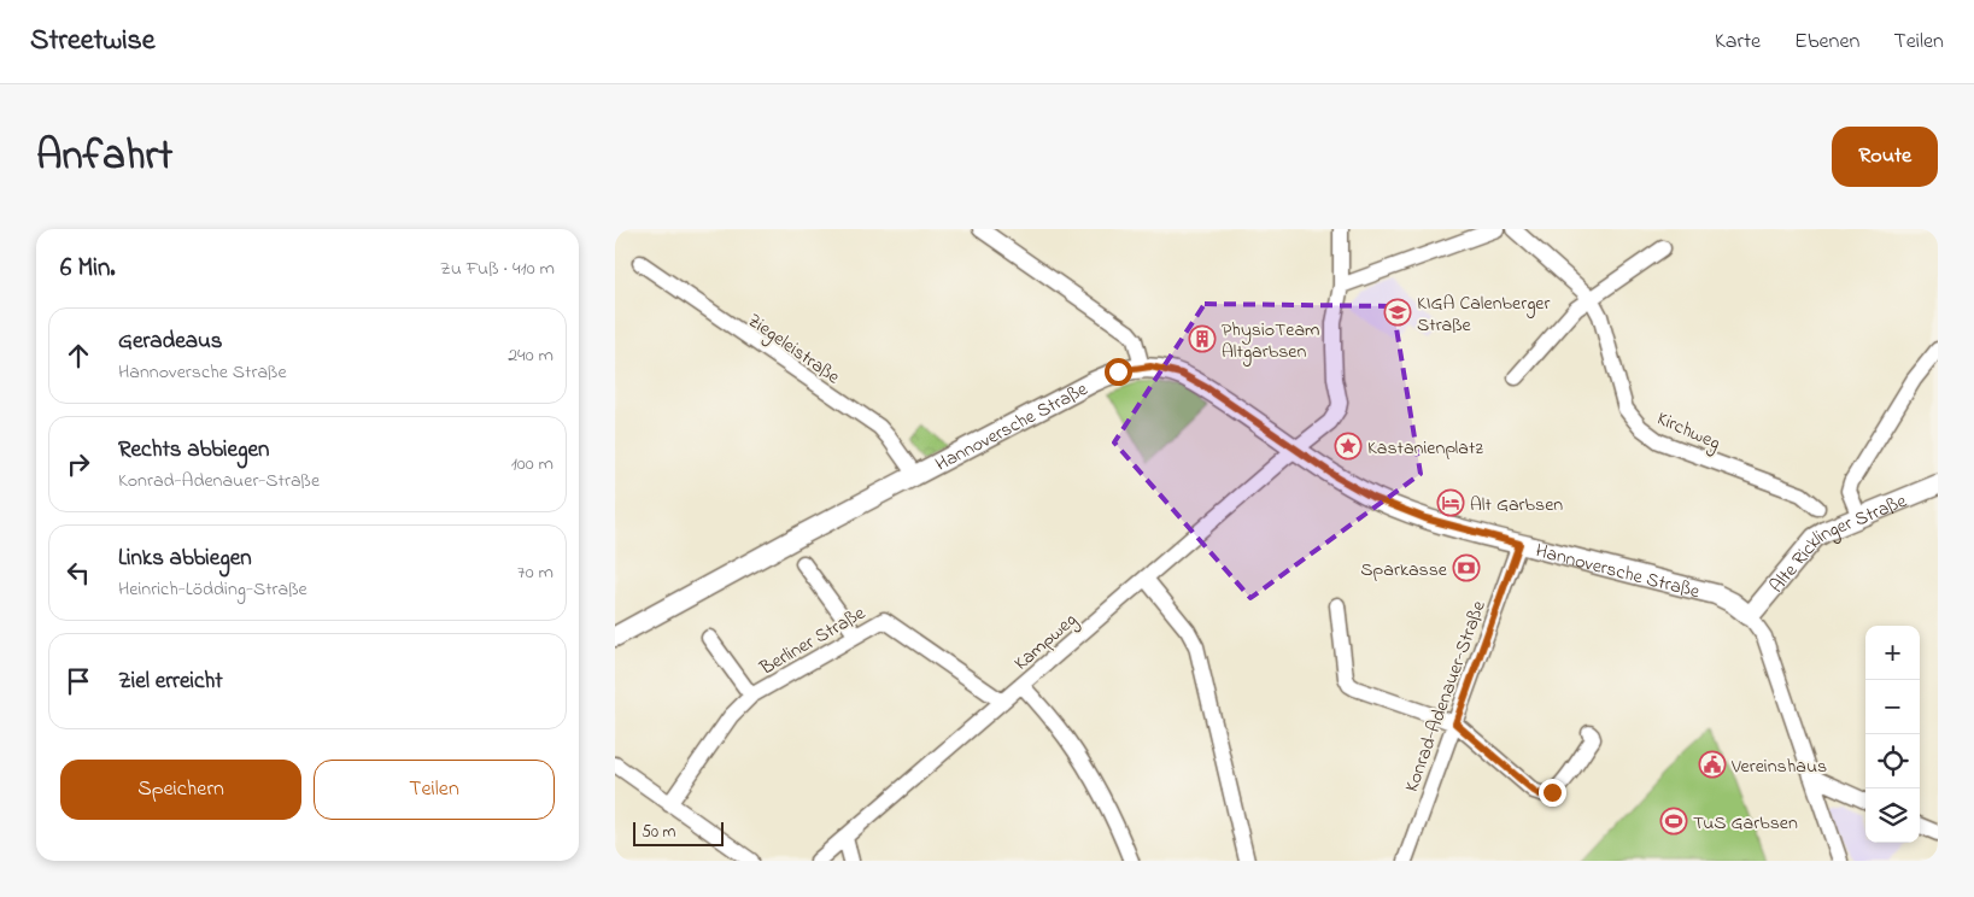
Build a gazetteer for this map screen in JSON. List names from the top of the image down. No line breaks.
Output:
{"streets":{"main road":["Hannoversche Straße","Alte Ricklinger Straße"],"street":["Ziegeleistraße","Kirchweg","Berliner Straße","Kampweg","Konrad-Adenauer-Straße"]},"crossings":[["Ziegeleistraße","Hannoversche Straße"],["Hannoversche Straße","Alte Ricklinger Straße"],["Hannoversche Straße","Kampweg"],["Hannoversche Straße","Konrad-Adenauer-Straße"],["Berliner Straße","Kampweg"]],"places":{"school or university":["KIGA Calenberger Straße"],"building":["PhysioTeam Altgarbsen"],"place":["Kastanienplatz"],"hotel":["Alt Garbsen"],"bank":["Sparkasse"],"public building":["Vereinshaus"],"sports":["TuS Garbsen"]},"scale_bar":"50 m","page":{"header":"Streetwise","nav":["Karte","Ebenen","Teilen"],"title":"Anfahrt","buttons":["Route",["Speichern","Teilen"]],"heading":["6 Min.","Zu Fuß · 410 m"],"list":[["Geradeaus","Hannoversche Straße","240 m"],["Rechts abbiegen","Konrad-Adenauer-Straße","100 m"],["Links abbiegen","Heinrich-Lödding-Straße","70 m"],"Ziel erreicht"],"map_buttons":["+","−"],"scale":"50 m"}}
